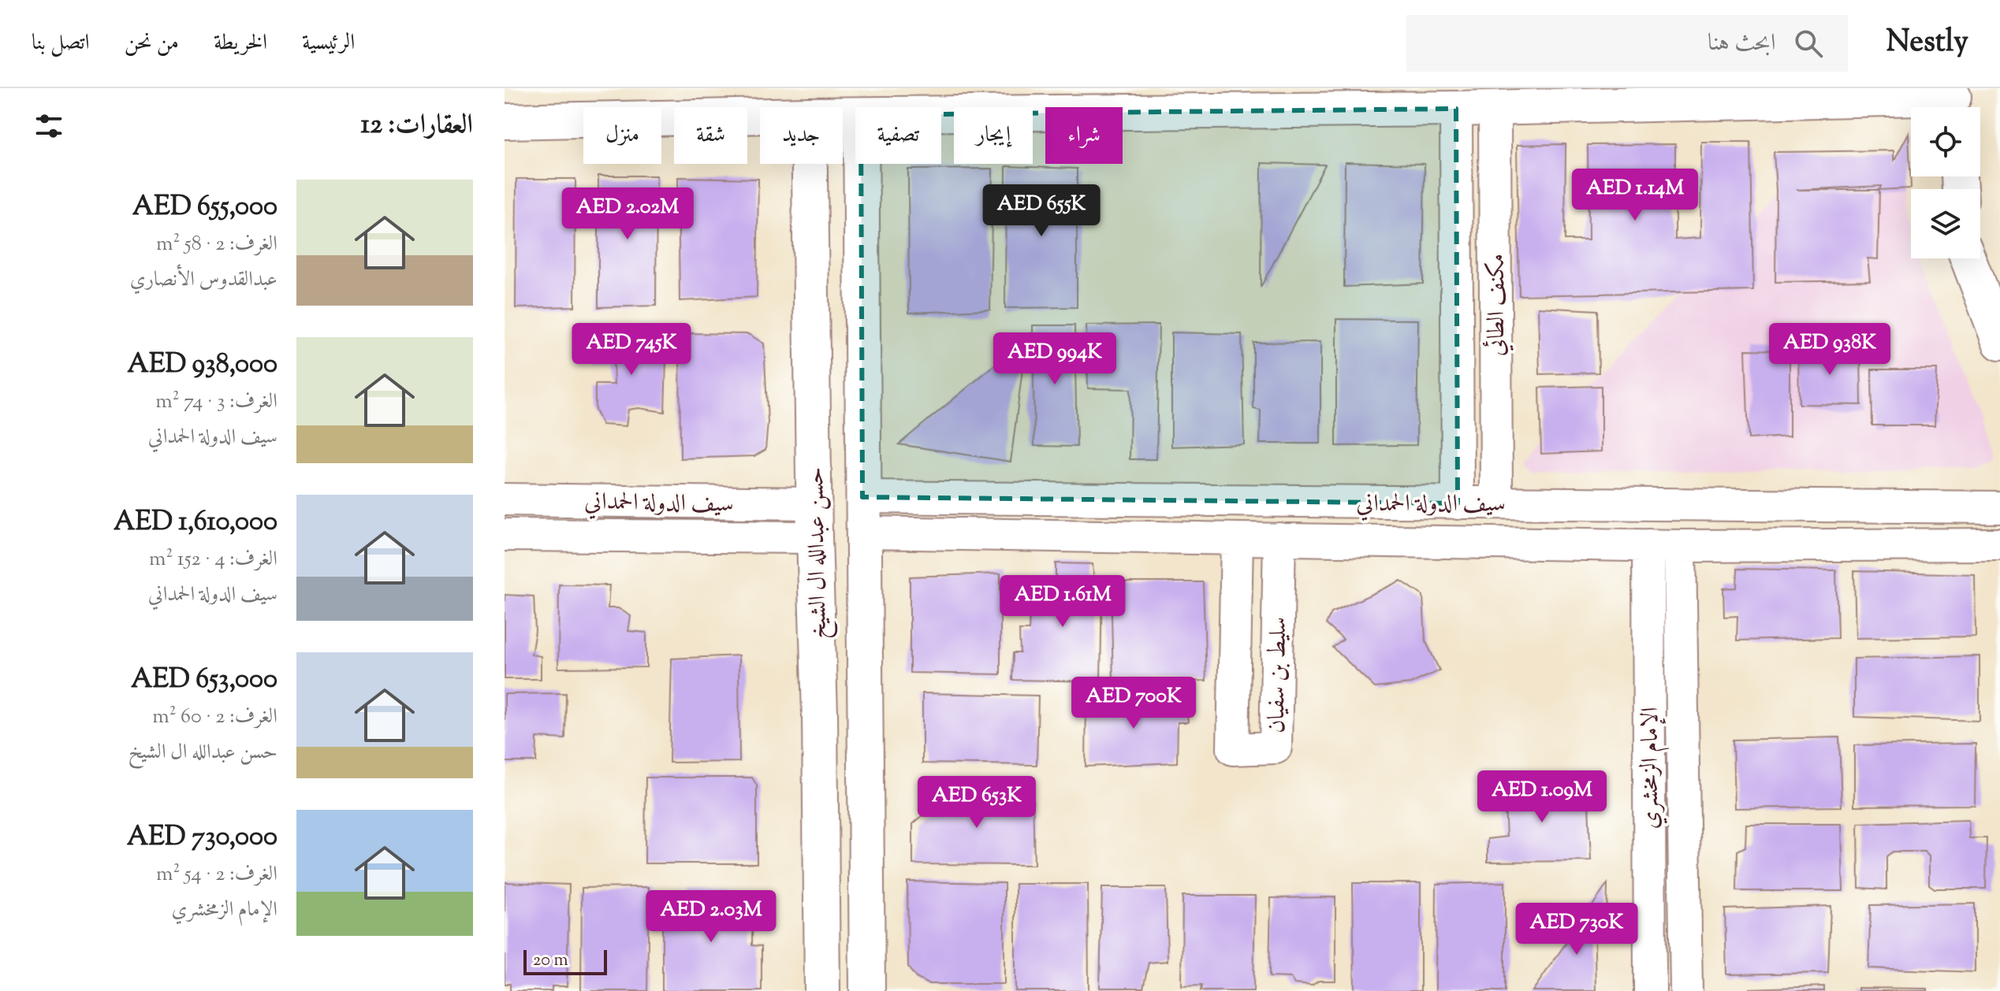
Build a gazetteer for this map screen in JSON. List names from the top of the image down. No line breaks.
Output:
{"streets":{"street":["مكنف الطائي","سيف الدولة الحمداني","حسن عبدالله ال الشيخ","سليط بن سفيان","الإمام الزمخشري"]},"crossings":[["مكنف الطائي","سيف الدولة الحمداني"],["سيف الدولة الحمداني","حسن عبدالله ال الشيخ"],["سيف الدولة الحمداني","سليط بن سفيان"],["سيف الدولة الحمداني","الإمام الزمخشري"]],"scale_bar":"20 m","page":{"header":"Nestly","search":"ابحث هنا","nav":["الرئيسية","الخريطة","من نحن","اتصل بنا"],"heading":"العقارات: 12","chip":["شراء","إيجار","تصفية","جديد","شقة","منزل"],"list":[{"name":"AED 655,000","note":"الغرف: 2 · 58 m² · عبدالقدوس الأنصاري"},{"name":"AED 938,000","note":"الغرف: 3 · 74 m² · سيف الدولة الحمداني"},{"name":"AED 1,610,000","note":"الغرف: 4 · 152 m² · سيف الدولة الحمداني"},{"name":"AED 653,000","note":"الغرف: 2 · 60 m² · حسن عبدالله ال الشيخ"},{"name":"AED 730,000","note":"الغرف: 2 · 54 m² · الإمام الزمخشري"}],"price":["AED 1.14M","AED 655K","AED 2.02M","AED 745K","AED 938K","AED 994K","AED 1.61M","AED 700K","AED 1.09M","AED 653K","AED 2.03M","AED 730K"],"scale":"20 m"}}
